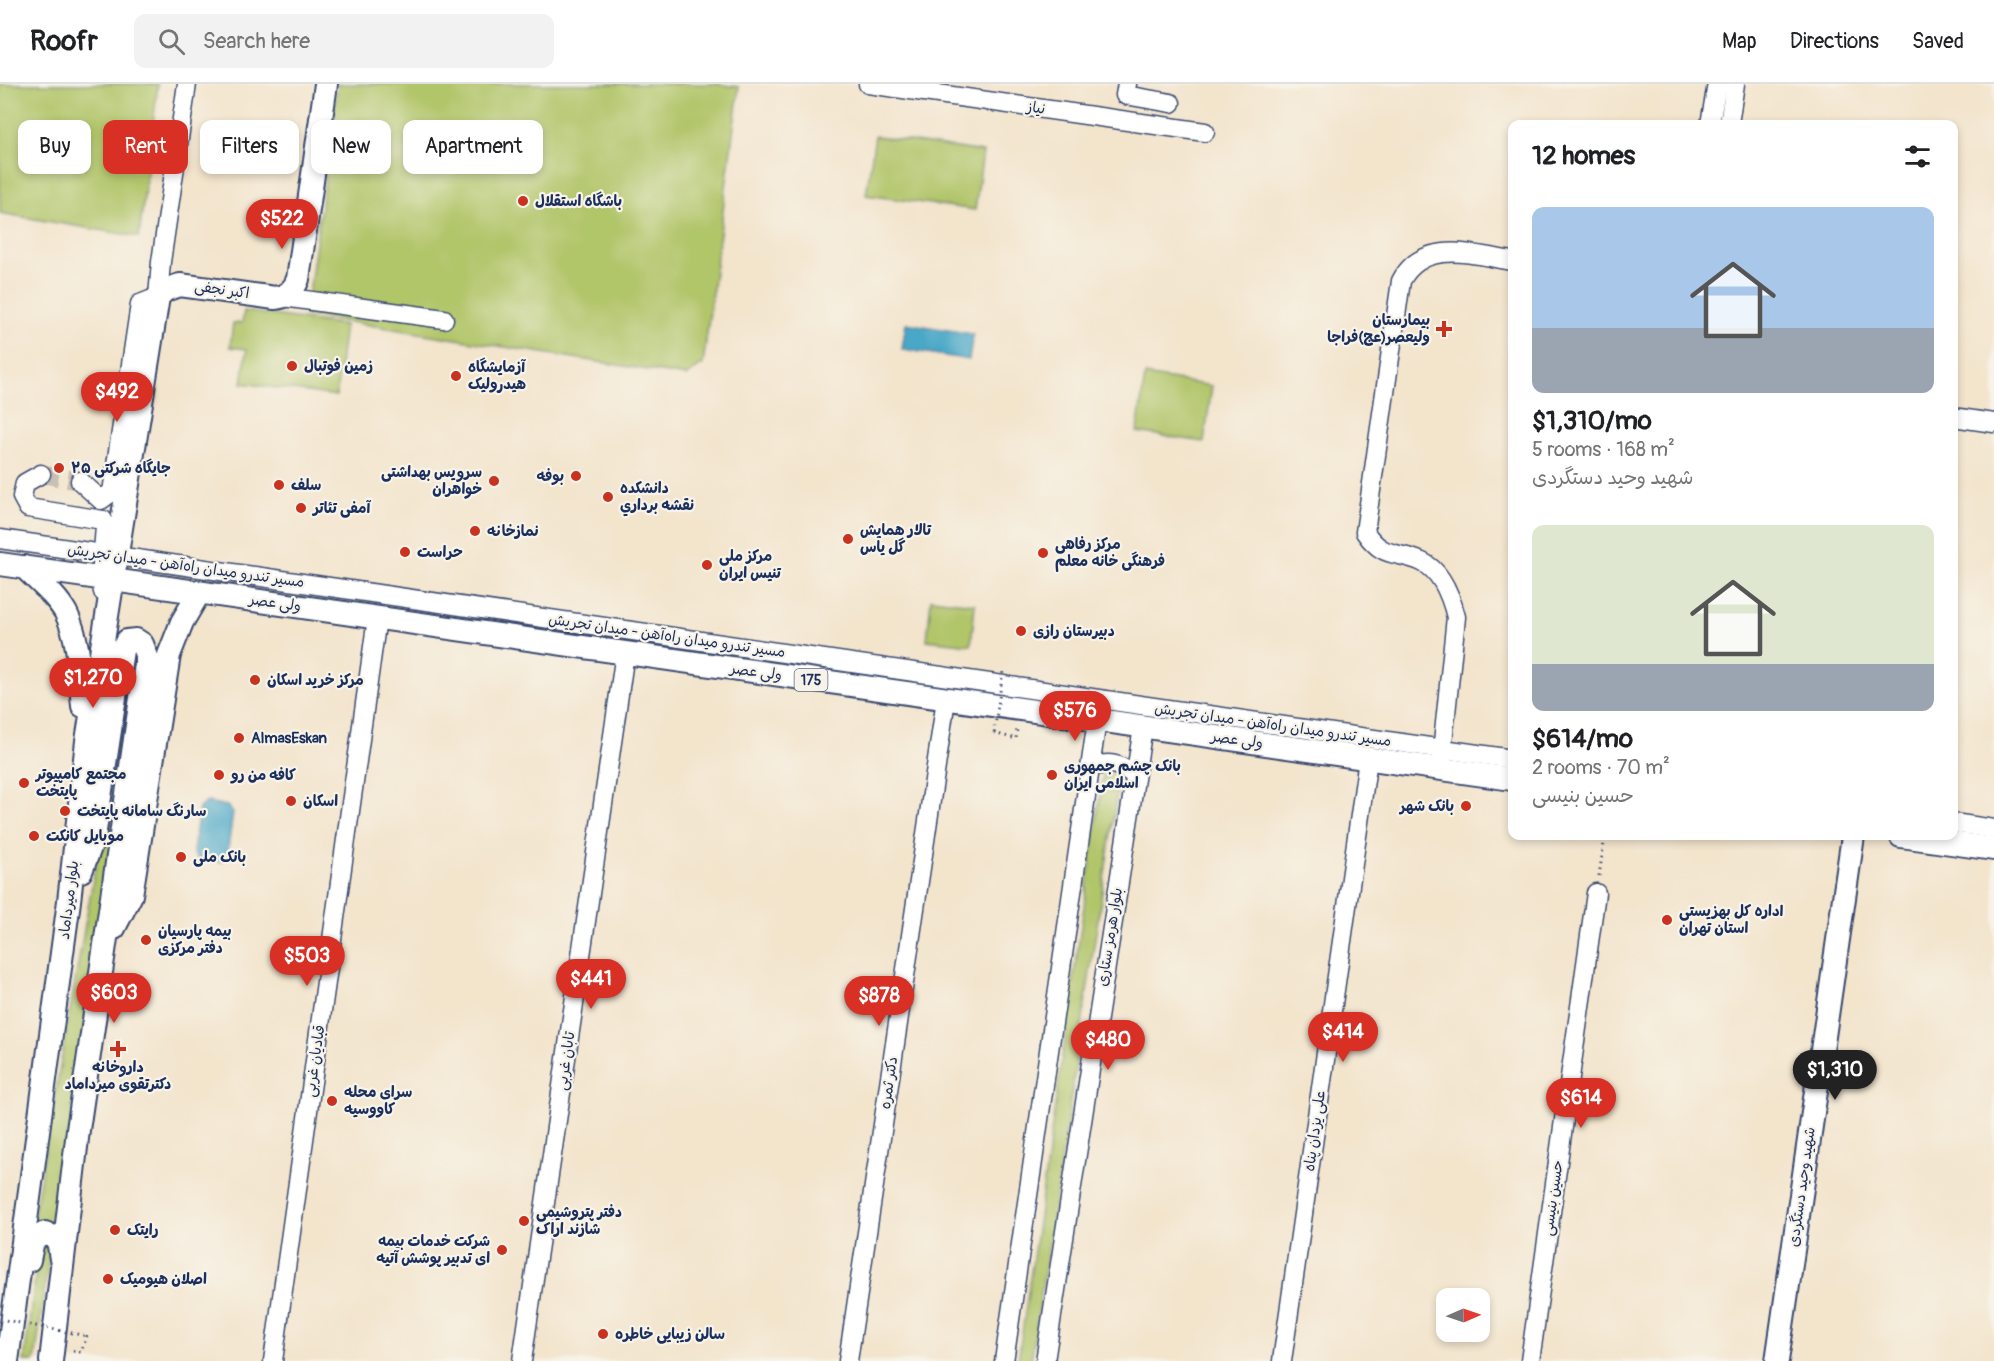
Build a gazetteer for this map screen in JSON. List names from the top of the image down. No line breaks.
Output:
{"streets":{"main road":["اکبر نجفی","ولی عصر","175","بلوار میرداماد","شهید وحید دستگردی"],"street":["نیاز","مسیر تندرو میدان راه‌آهن - میدان تجریش","بلوار هرمز ستاری","قبادیان غربی","تابان غربی","دکتر ثمره","علی یزدان پناه","حسین بنیسی"]},"crossings":[["مسیر تندرو میدان راه‌آهن - میدان تجریش","ولی عصر"],["ولی عصر","بلوار میرداماد"],["ولی عصر","بلوار هرمز ستاری"],["ولی عصر","قبادیان غربی"],["ولی عصر","تابان غربی"],["ولی عصر","دکتر ثمره"],["ولی عصر","علی یزدان پناه"]],"places":{"other":["باشگاه استقلال","زمین فوتبال","آزمایشگاه هیدرولیک","جایگاه شرکتی ۲۵","بوفه","سرویس بهداشتی خواهران","سلف","دانشكده نقشه برداري","آمفی تئاتر","نمازخانه","تالار همایش گل یاس","حراست","مرکز رفاهی فرهنگی خانه معلم","مرکز ملی تنیس ایران","دبیرستان رازی","مرکز خرید اسکان","AlmasEskan","کافه من رو","بانک چشم جمهوری اسلامی ایران","مجتمع کامپیوتر پایتخت","اسکان","بانک شهر","سارنگ سامانه پایتخت","موبایل کانکت","بانک ملی","اداره کل بهزیستی استان تهران","بیمه پارسیان دفتر مرکزی","سرای محله کاووسیه","دفتر پتروشیمی شازند اراک","رایتک","شرکت خدمات بیمه ای تدبیر پوشش آتیه","اصلان هیومیک","سالن زیبایی خاطره"],"health":["بیمارستان ولیعصر(عج)فراجا","داروخانه دکترتقوی میرداماد"]},"north":"right","page":{"header":"Roofr","search":"Search here","nav":["Map","Directions","Saved"],"chip":["Buy","Rent","Filters","New","Apartment"],"heading":"12 homes","list":[{"name":"$1,310/mo","note":"5 rooms · 168 m² · شهید وحید دستگردی"},{"name":"$614/mo","note":"2 rooms · 70 m² · حسین بنیسی"}],"price":["$522","$492","$1,270","$576","$503","$441","$603","$878","$414","$480","$1,310","$614"]}}
